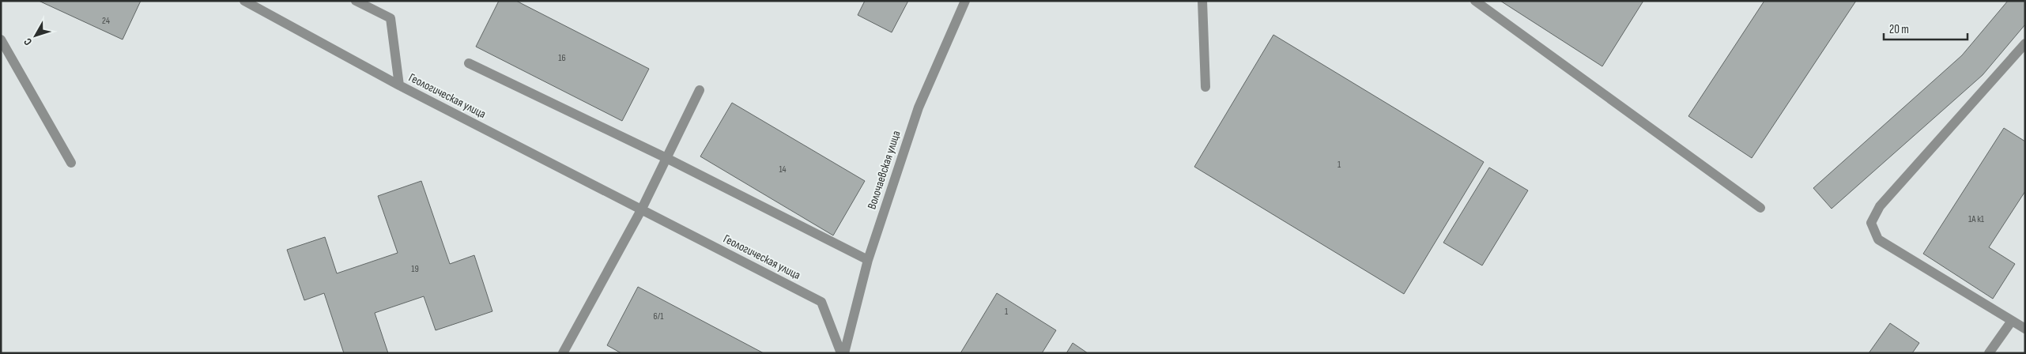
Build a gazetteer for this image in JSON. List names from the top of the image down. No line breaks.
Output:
{"streets":{"street":["Геологическая улица","Волочаевская улица"]},"crossings":[["Геологическая улица","Волочаевская улица"]],"house_numbers":["24","16","1","14","1А к1","19","1","6/1"],"scale_bar":"20 m","north":"bottom left"}
